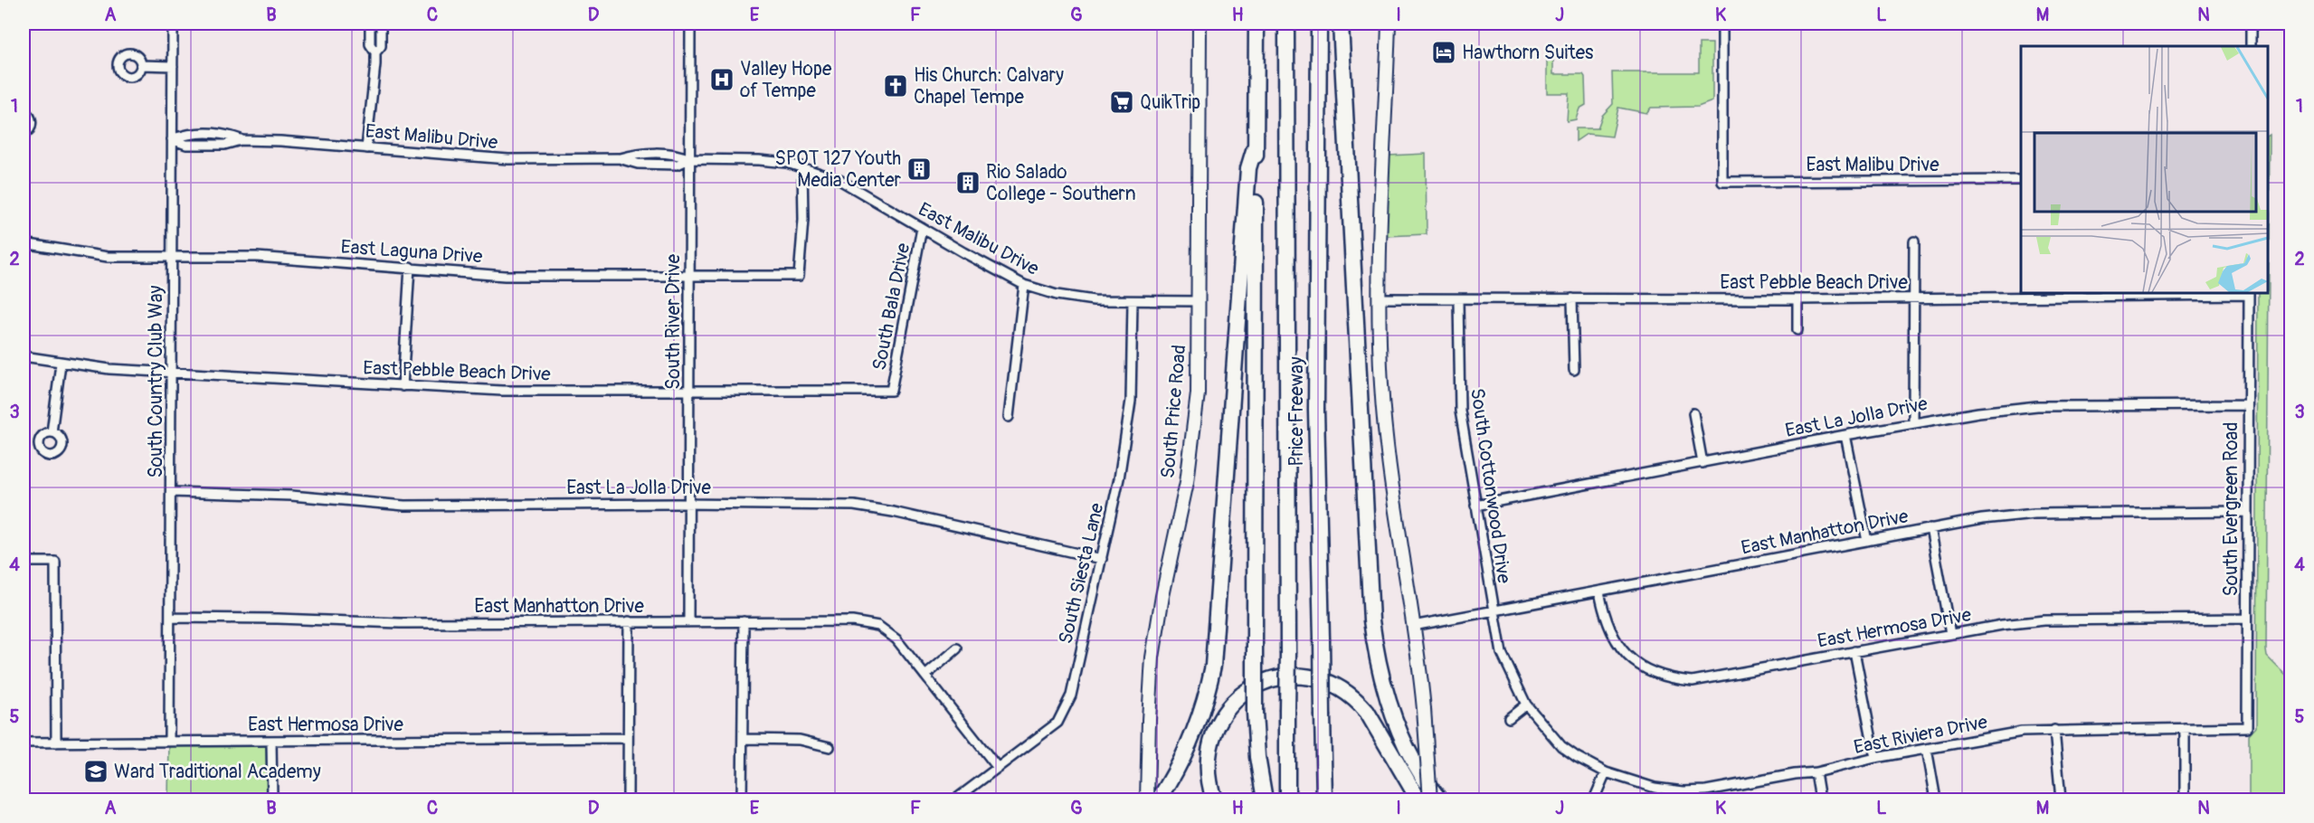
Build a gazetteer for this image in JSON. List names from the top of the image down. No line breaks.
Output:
{"streets":{"highway":["Price Freeway"],"main road":["South Price Road"],"street":["East Malibu Drive","East Laguna Drive","East Pebble Beach Drive","South Bala Drive","South River Drive","South Country Club Way","East La Jolla Drive","South Cottonwood Drive","South Evergreen Road","East Manhatton Drive","South Siesta Lane","East Hermosa Drive","East Riviera Drive"]},"crossings":[["East Malibu Drive","East Laguna Drive"],["East Malibu Drive","South Bala Drive"],["East Malibu Drive","South River Drive"],["East Malibu Drive","South Country Club Way"],["East Malibu Drive","South Price Road"],["East Malibu Drive","South Siesta Lane"],["East Laguna Drive","South River Drive"],["East Laguna Drive","South Country Club Way"],["East Pebble Beach Drive","South Bala Drive"],["East Pebble Beach Drive","South River Drive"],["East Pebble Beach Drive","South Country Club Way"],["East Pebble Beach Drive","South Cottonwood Drive"],["East Pebble Beach Drive","South Evergreen Road"],["South River Drive","East La Jolla Drive"],["South River Drive","East Manhatton Drive"],["South Country Club Way","East La Jolla Drive"],["South Country Club Way","East Manhatton Drive"],["South Country Club Way","East Hermosa Drive"],["East La Jolla Drive","South Cottonwood Drive"],["East La Jolla Drive","South Evergreen Road"],["East La Jolla Drive","South Siesta Lane"],["South Cottonwood Drive","East Manhatton Drive"],["South Cottonwood Drive","East Riviera Drive"],["South Evergreen Road","East Manhatton Drive"],["South Evergreen Road","East Hermosa Drive"],["South Evergreen Road","East Riviera Drive"],["East Manhatton Drive","South Siesta Lane"],["East Manhatton Drive","East Hermosa Drive"],["East Manhatton Drive","East Riviera Drive"]],"places":{"hotel":["Hawthorn Suites"],"hospital":["Valley Hope of Tempe"],"church":["His Church: Calvary Chapel Tempe"],"supermarket":["QuikTrip"],"building":["SPOT 127 Youth Media Center","Rio Salado College - Southern"],"school or university":["Ward Traditional Academy"]},"grid":{"columns":["A","B","C","D","E","F","G","H","I","J","K","L","M","N"],"rows":["1","2","3","4","5"]}}
